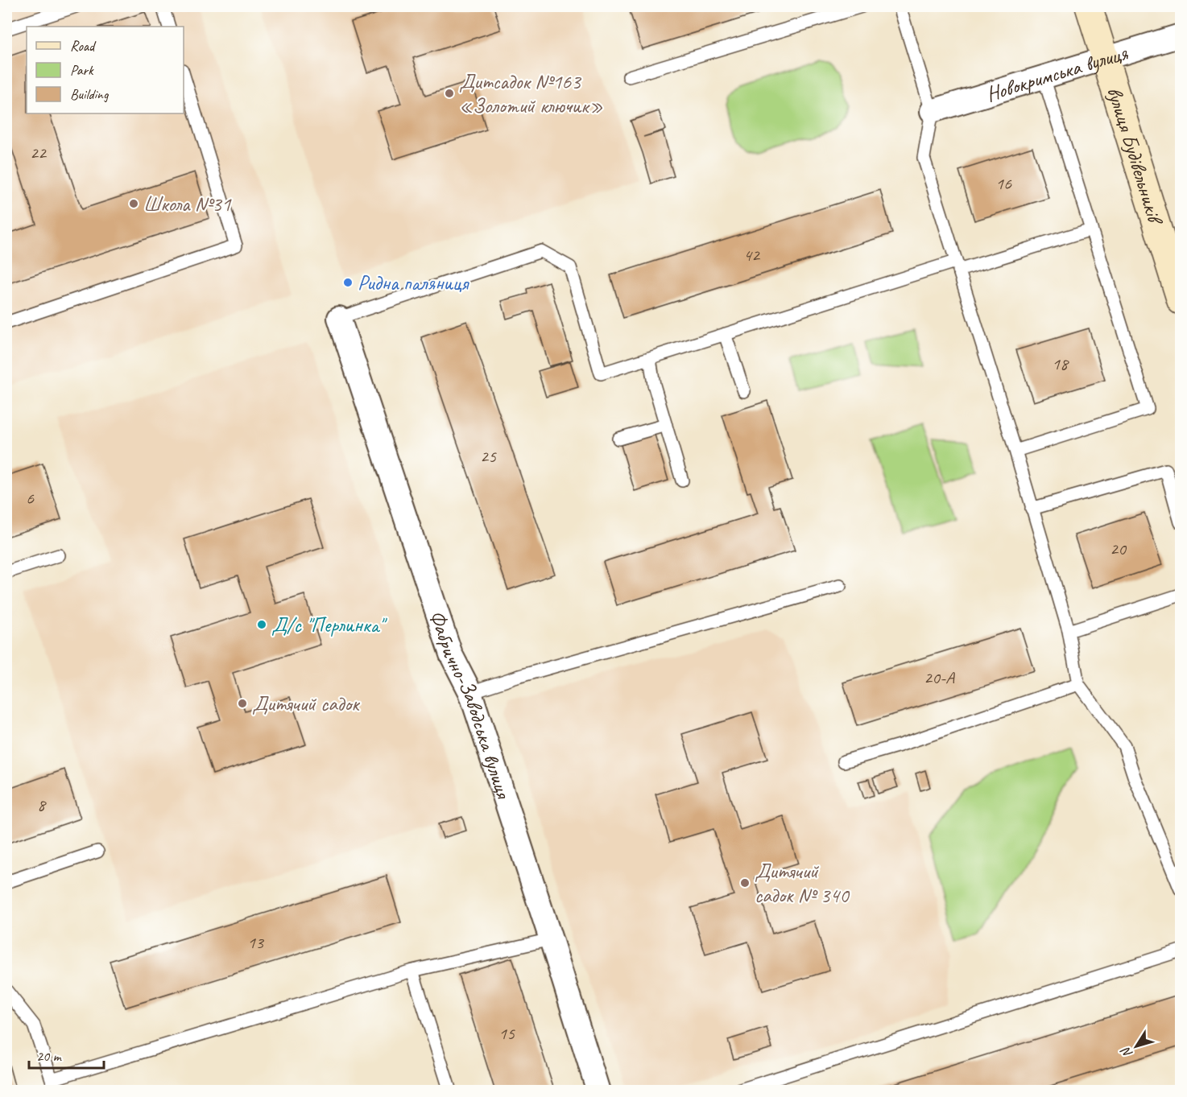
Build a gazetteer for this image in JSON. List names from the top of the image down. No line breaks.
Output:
{"streets":{"street":["Новокримська вулиця","вулиця Будівельників","Фабрично-Заводська вулиця"]},"crossings":[["Новокримська вулиця","вулиця Будівельників"]],"places":["Дитсадок №163 «Золотий ключик»","Школа №31","Ридна паляниця","Д/с \"Перлинка\"","Дитячий садок","Дитячий садок № 340"],"house_numbers":["22","16","42","18","25","6","20","20-А","8","13","15"],"legend":["Road","Park","Building"],"scale_bar":"20 m","north":"bottom left"}
